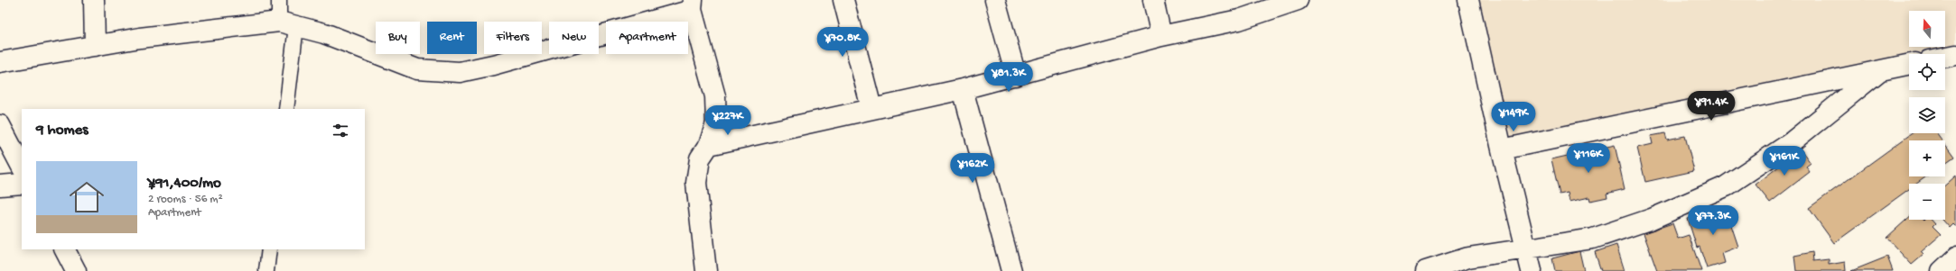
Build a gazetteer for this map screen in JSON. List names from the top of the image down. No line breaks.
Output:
{"north":"top","page":{"map_buttons":["+","−"],"chip":["Buy","Rent","Filters","New","Apartment"],"price":["¥70.8K","¥81.3K","¥91.4K","¥149K","¥227K","¥116K","¥161K","¥162K","¥77.3K"],"heading":"9 homes","list":[{"name":"¥91,400/mo","note":"2 rooms · 56 m² · Apartment"}]}}
